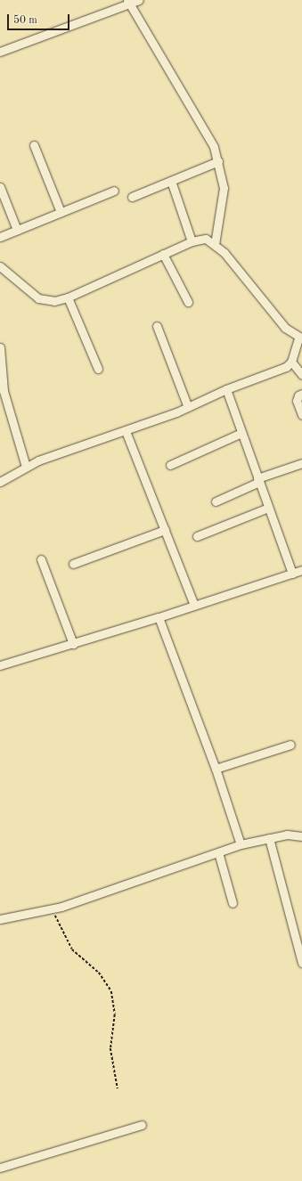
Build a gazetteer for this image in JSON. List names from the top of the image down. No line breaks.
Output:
{"scale_bar":"50 m"}
